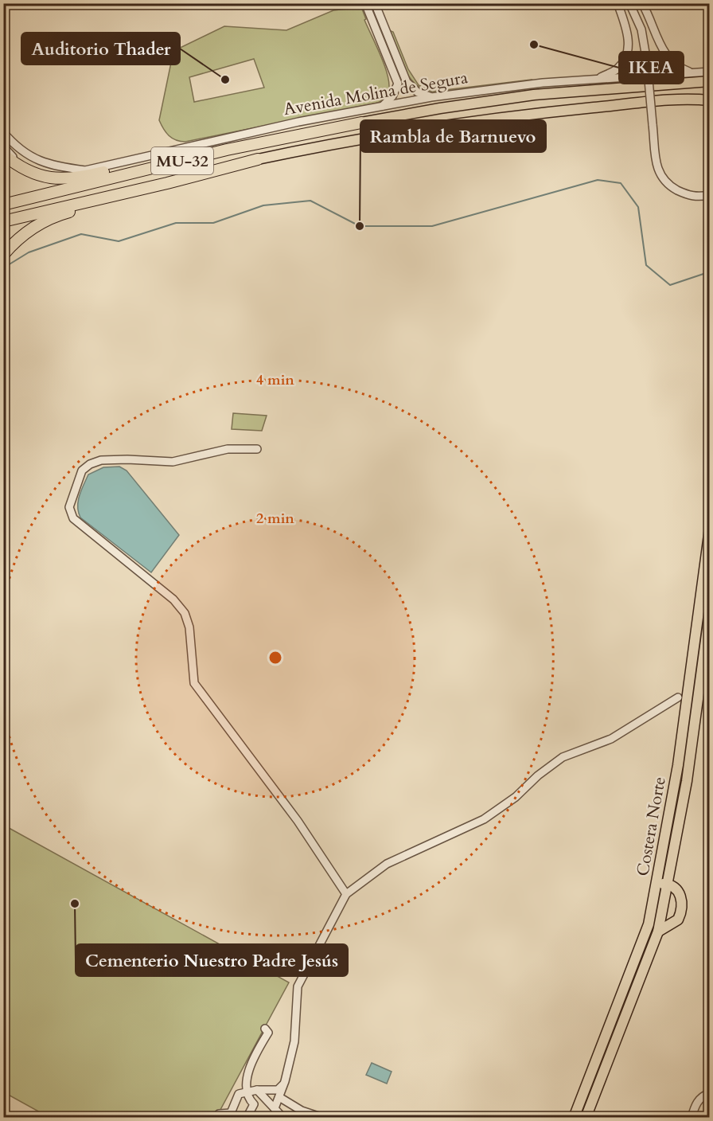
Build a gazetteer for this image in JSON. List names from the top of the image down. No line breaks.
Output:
{"streets":{"highway":["MU-32"],"main road":["Avenida Molina de Segura","Costera Norte"]},"crossings":[["Avenida Molina de Segura","MU-32"]],"places":["IKEA","Auditorio Thader","Rambla de Barnuevo","Cementerio Nuestro Padre Jesús"],"rings":["4 min","2 min"]}
